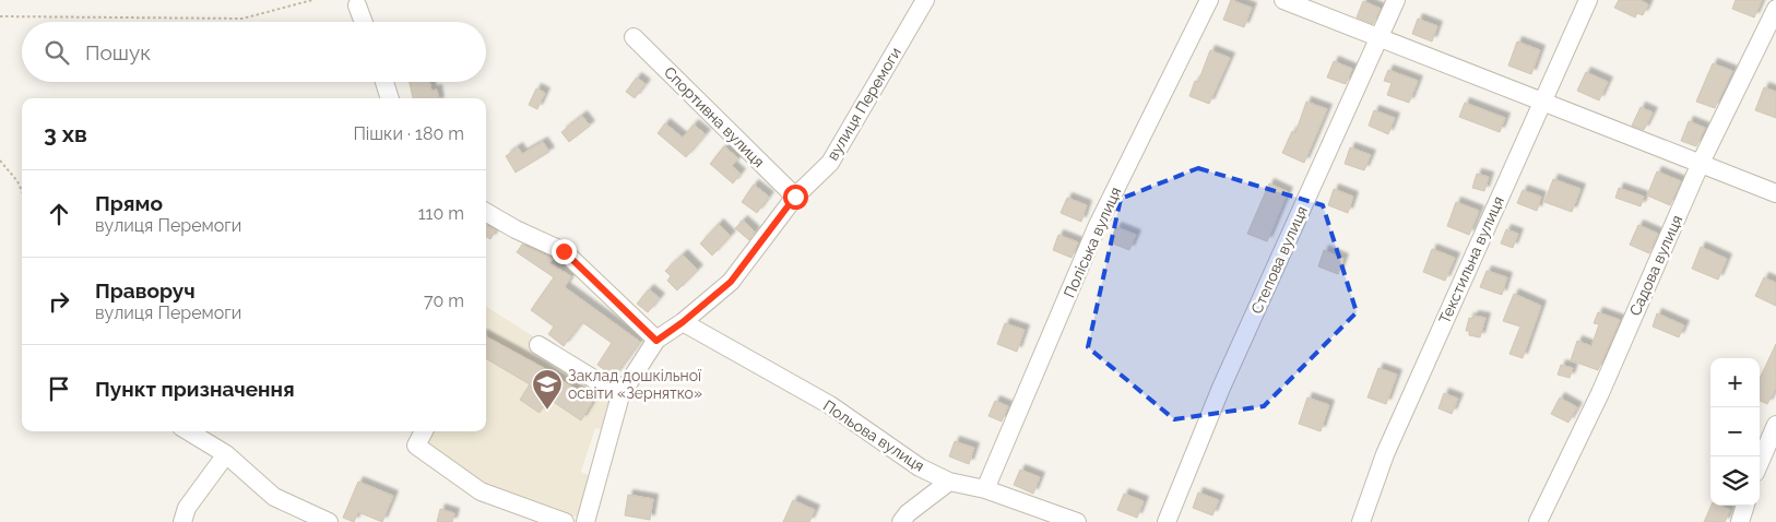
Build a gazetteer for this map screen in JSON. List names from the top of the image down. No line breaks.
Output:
{"streets":{"street":["вулиця Перемоги","Спортивна вулиця","Поліська вулиця","Степова вулиця","Текстильна вулиця","Садова вулиця","Польова вулиця"]},"crossings":[["вулиця Перемоги","Спортивна вулиця"],["вулиця Перемоги","Польова вулиця"],["Поліська вулиця","Польова вулиця"]],"places":{"school or university":["Заклад дошкільної освіти «Зернятко»"]},"page":{"search":"Пошук","heading":["3 хв","Пішки · 180 m"],"list":[["Прямо","вулиця Перемоги","110 m"],["Праворуч","вулиця Перемоги","70 m"],"Пункт призначення"],"map_buttons":["+","−"]}}
